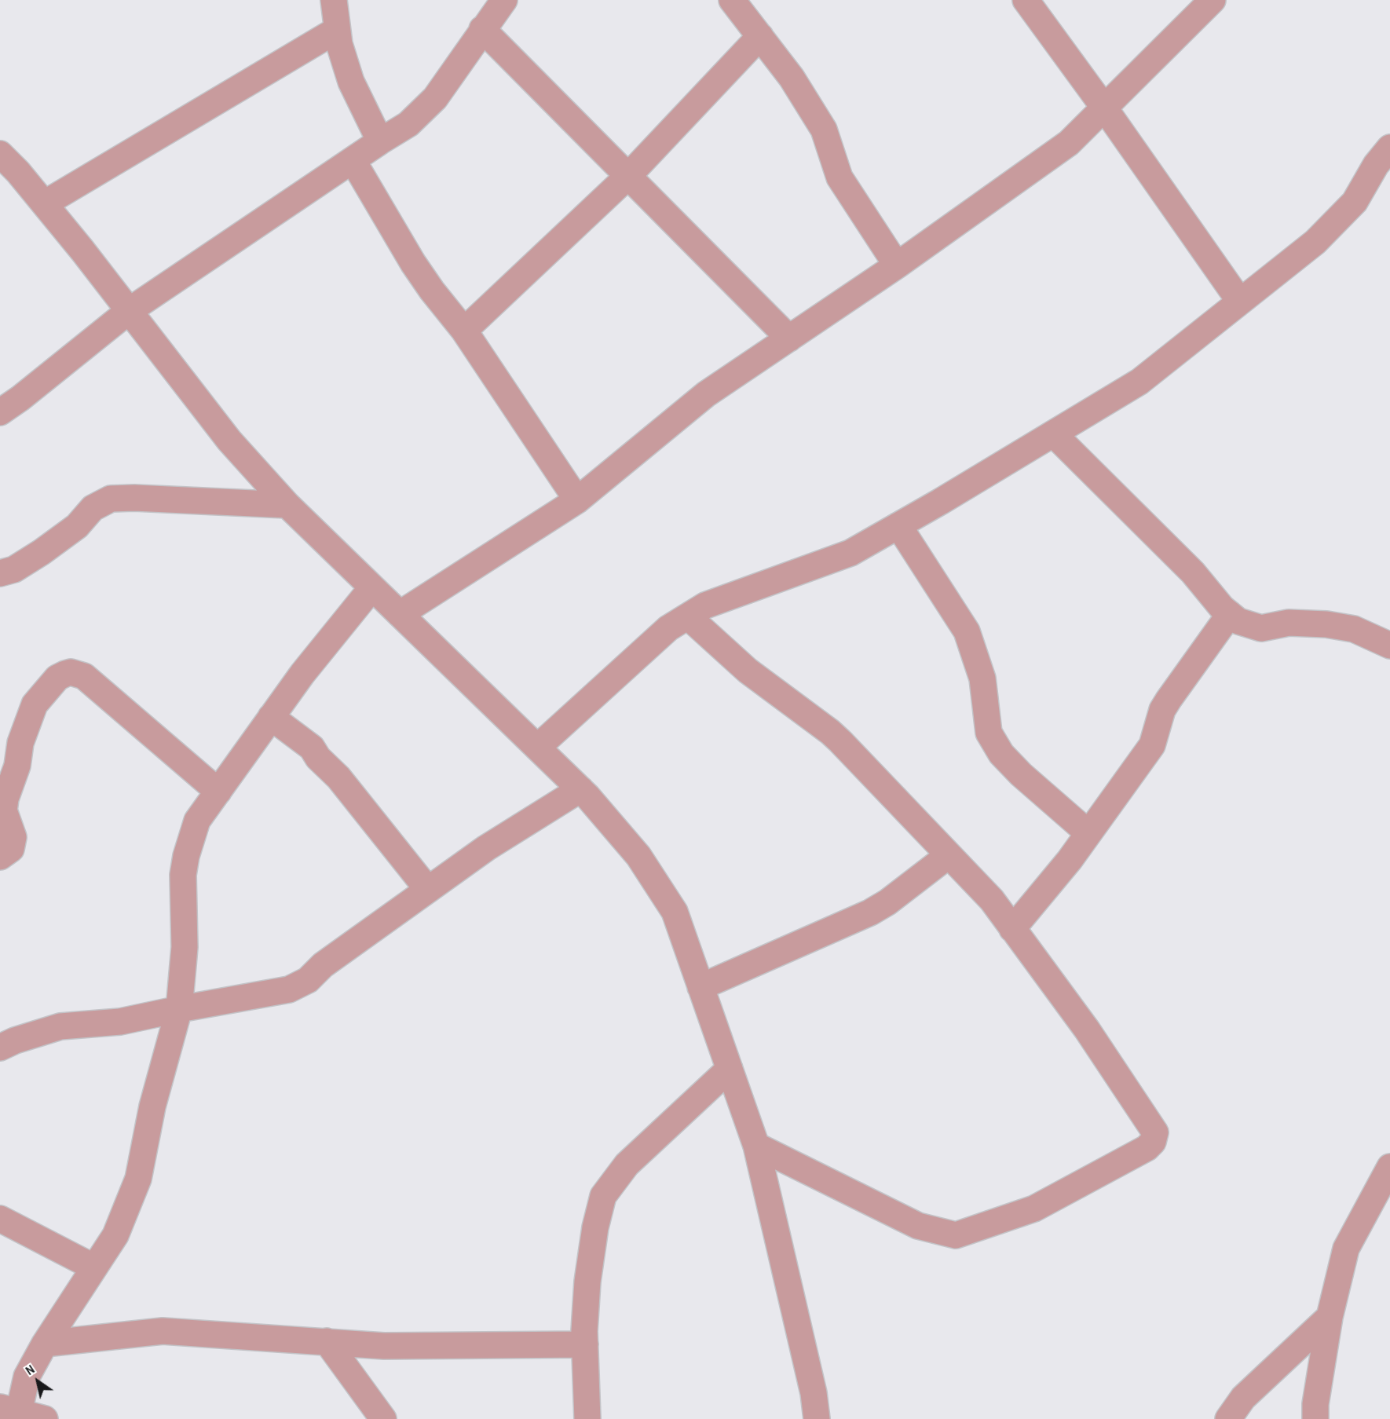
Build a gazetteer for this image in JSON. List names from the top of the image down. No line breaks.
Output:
{"north":"top left"}
